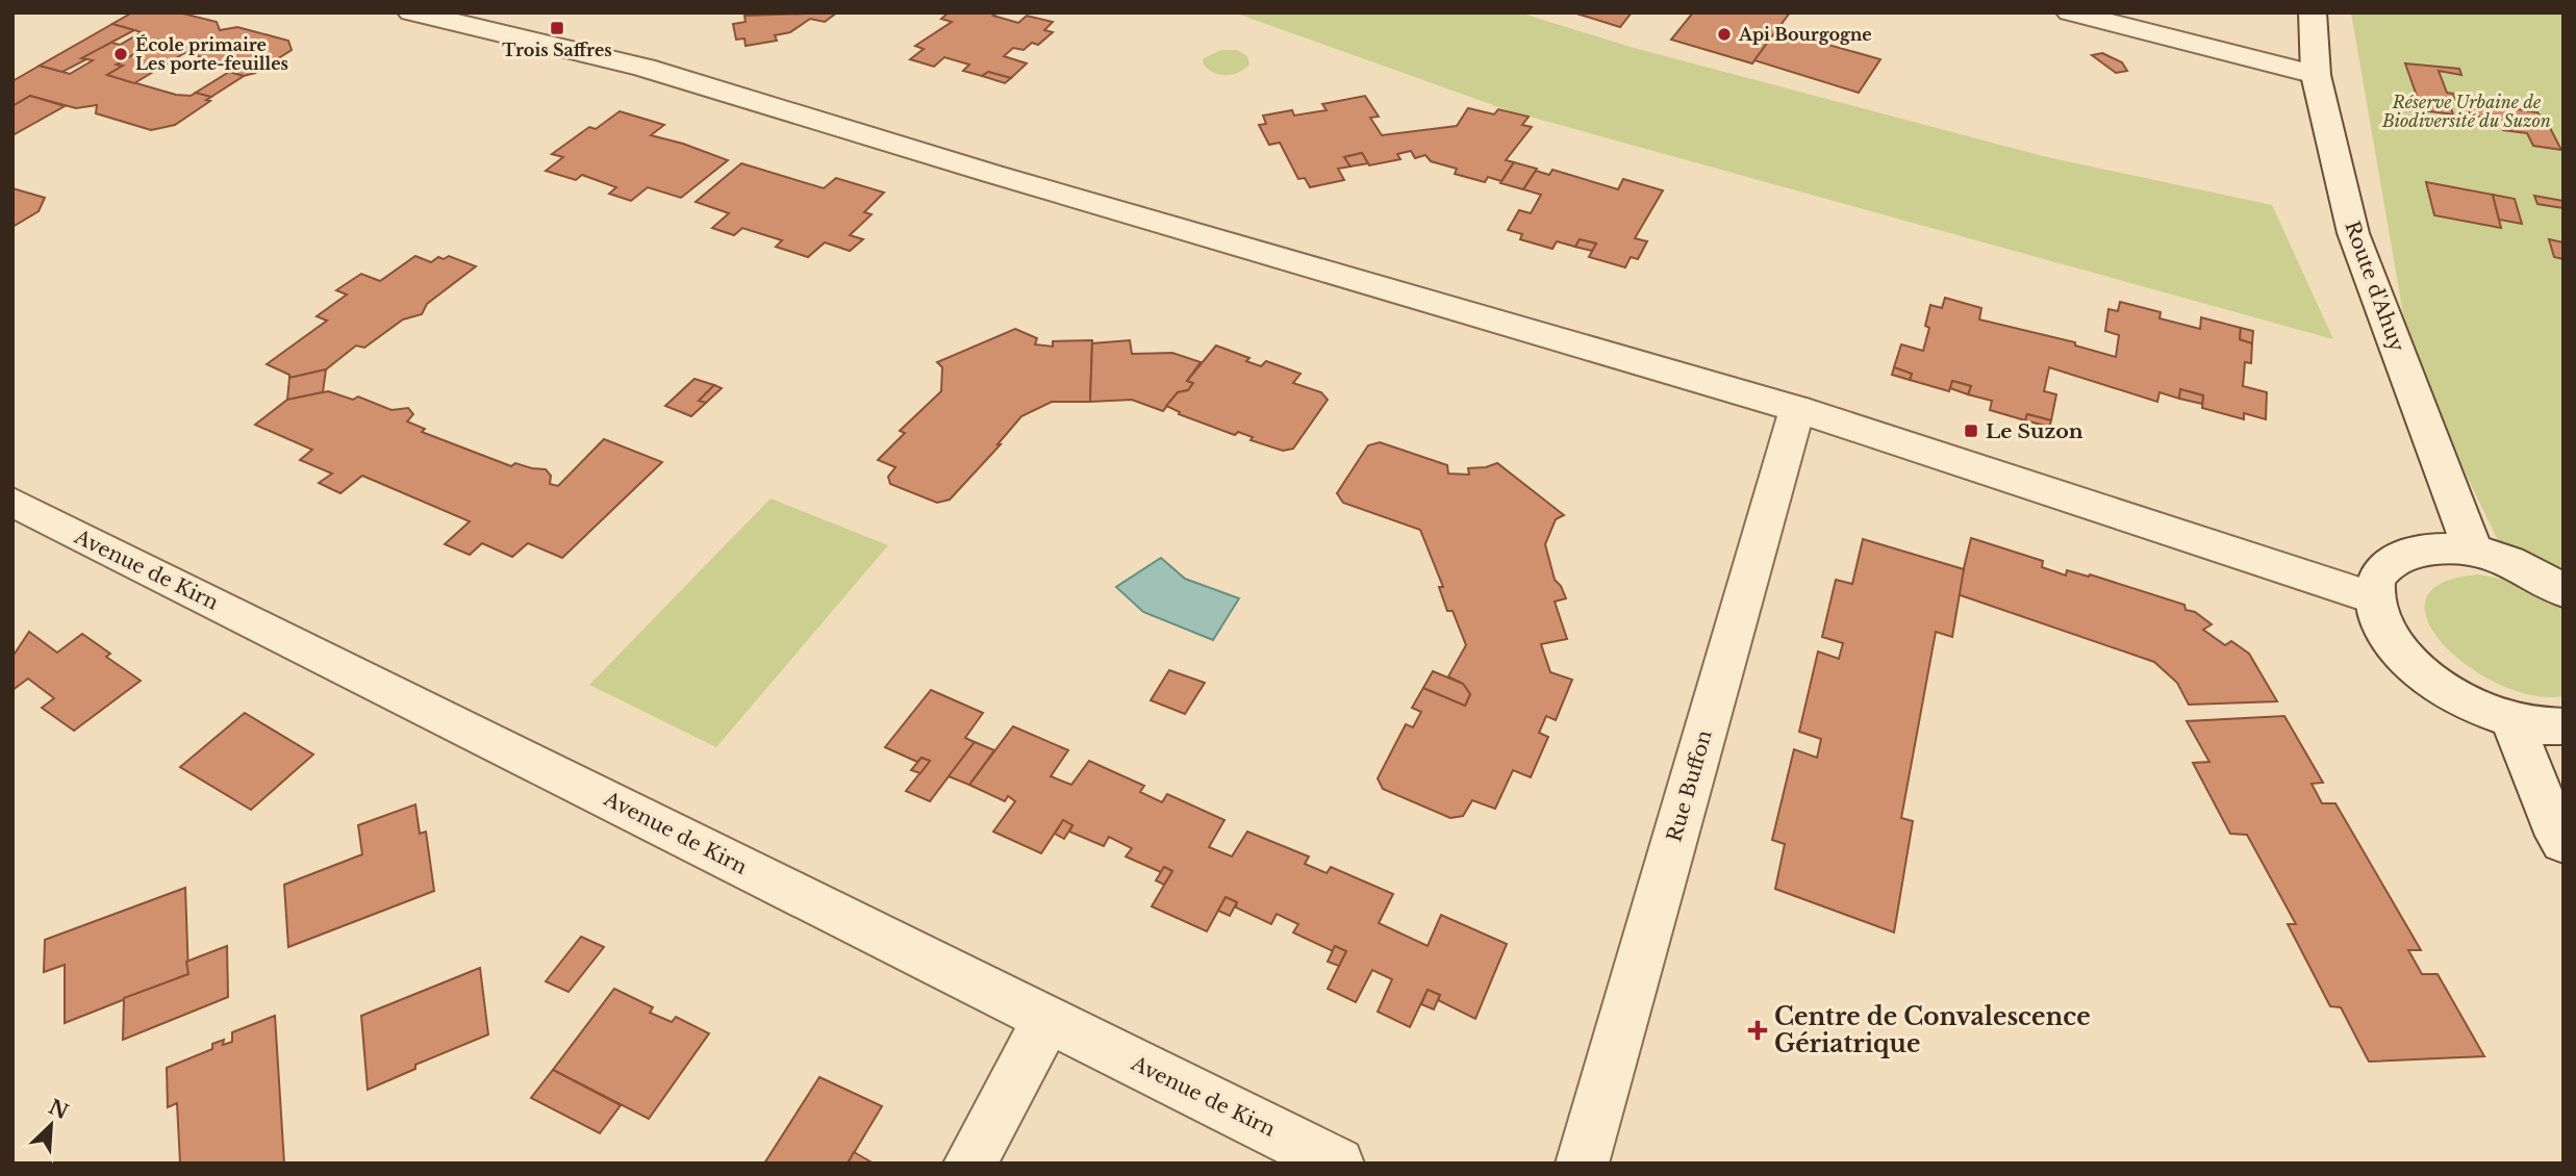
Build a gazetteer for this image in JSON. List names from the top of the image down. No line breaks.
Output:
{"streets":{"street":["Route d'Ahuy","Avenue de Kirn","Rue Buffon"]},"parks":["Réserve Urbaine de Biodiversité du Suzon"],"places":{"transit":["Trois Saffres","Le Suzon"],"other":["Api Bourgogne","École primaire Les porte-feuilles"],"health":["Centre de Convalescence Gériatrique"]},"north":"top right"}
